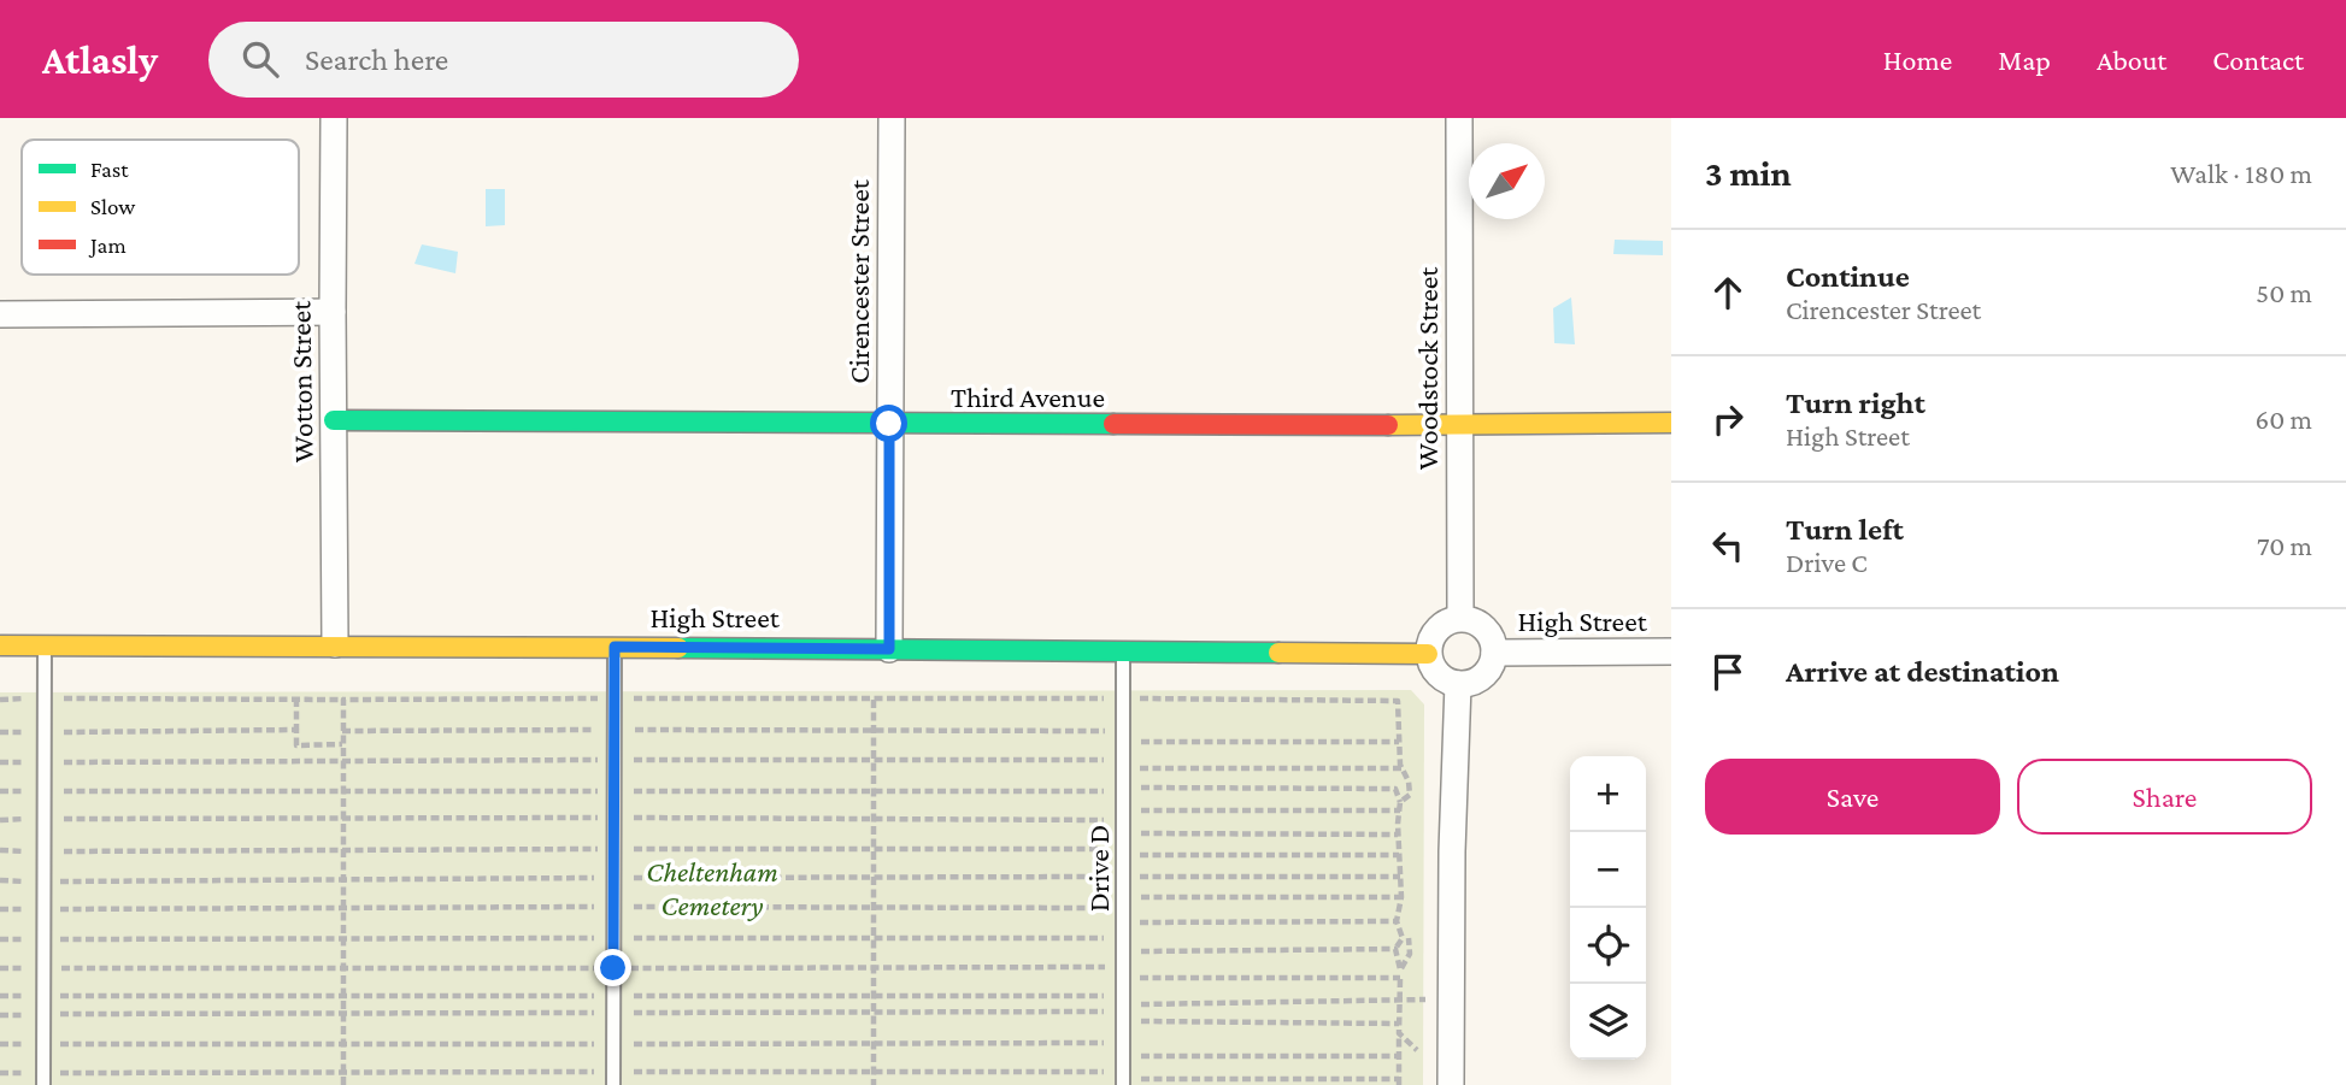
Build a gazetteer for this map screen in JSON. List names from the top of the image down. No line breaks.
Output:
{"streets":{"street":["Cirencester Street","Woodstock Street","Wotton Street","Third Avenue","High Street"],"lane":["Drive D"]},"crossings":[["Cirencester Street","Third Avenue"],["Cirencester Street","High Street"],["Woodstock Street","Third Avenue"],["Woodstock Street","High Street"],["Wotton Street","Third Avenue"],["Wotton Street","High Street"],["High Street","Drive D"]],"parks":["Cheltenham Cemetery"],"legend":["Fast","Slow","Jam"],"north":"top right","page":{"header":"Atlasly","search":"Search here","nav":["Home","Map","About","Contact"],"heading":["3 min","Walk · 180 m"],"list":[["Continue","Cirencester Street","50 m"],["Turn right","High Street","60 m"],["Turn left","Drive C","70 m"],"Arrive at destination"],"buttons":["Save","Share"],"map_buttons":["+","−"]}}
